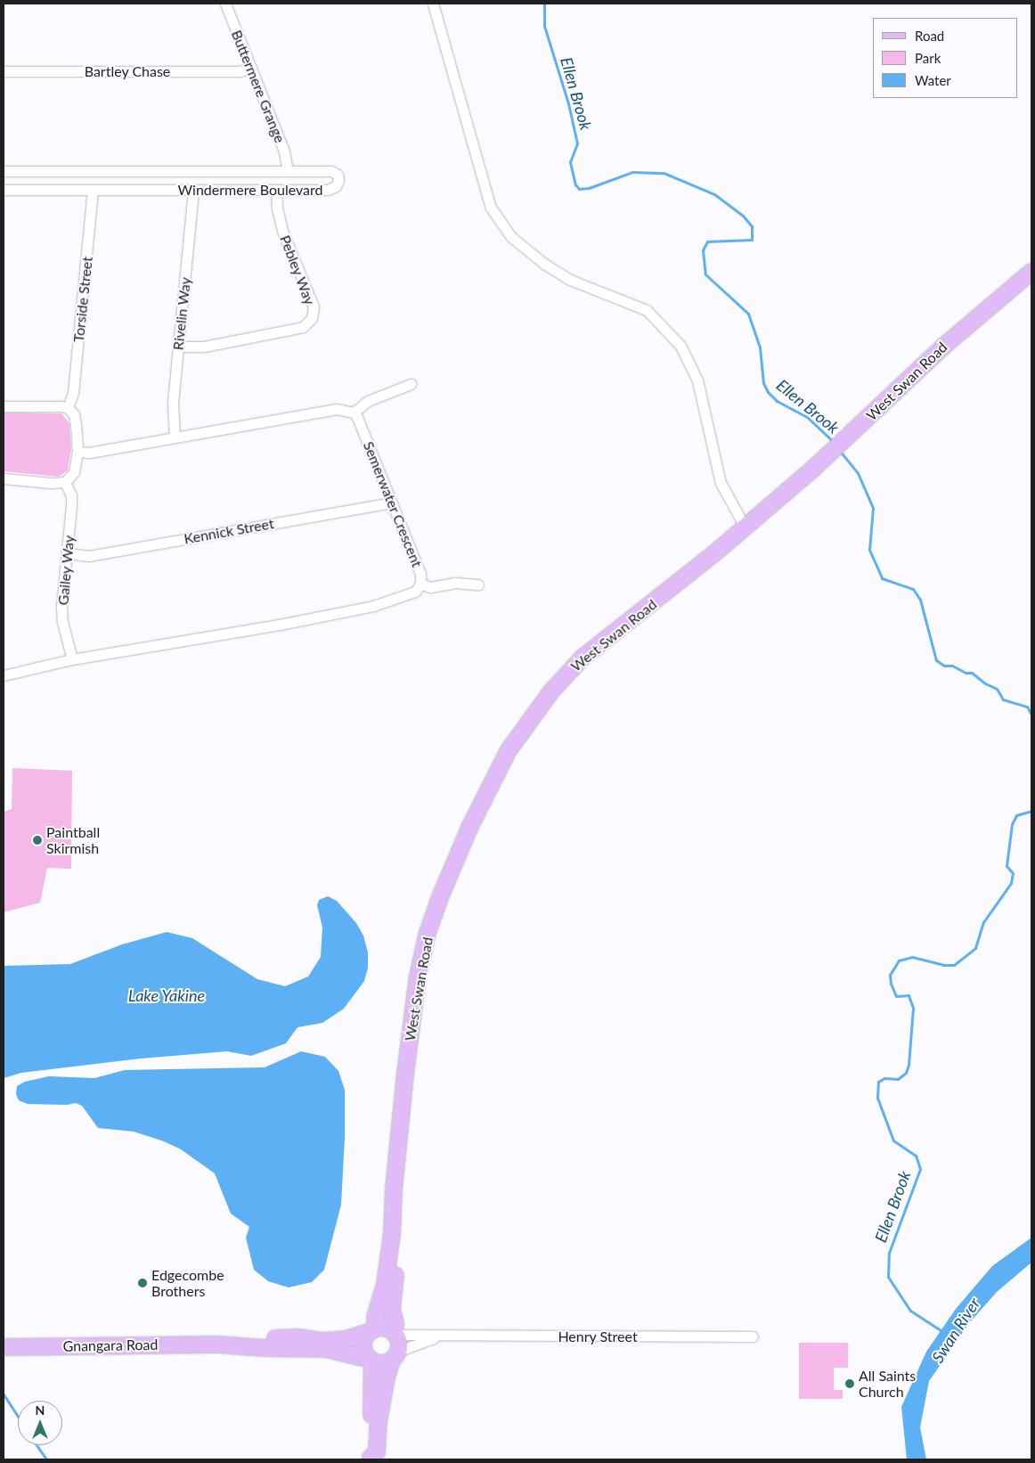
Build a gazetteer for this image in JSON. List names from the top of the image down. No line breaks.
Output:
{"streets":{"main road":["West Swan Road","Gnangara Road"],"street":["Bartley Chase","Buttermere Grange","Windermere Boulevard","Pebley Way","Torside Street","Rivelin Way","Semerwater Crescent","Kennick Street","Gailey Way","Henry Street"]},"crossings":[["Bartley Chase","Buttermere Grange"],["Buttermere Grange","Windermere Boulevard"],["Windermere Boulevard","Pebley Way"],["Windermere Boulevard","Torside Street"],["Windermere Boulevard","Rivelin Way"],["Pebley Way","Rivelin Way"],["West Swan Road","Henry Street"],["West Swan Road","Gnangara Road"],["Semerwater Crescent","Kennick Street"],["Semerwater Crescent","Gailey Way"],["Kennick Street","Gailey Way"],["Henry Street","Gnangara Road"]],"water":["Ellen Brook","Lake Yakine","Swan River"],"places":["Paintball Skirmish","Edgecombe Brothers","All Saints Church"],"legend":["Road","Park","Water"],"north":"top"}
